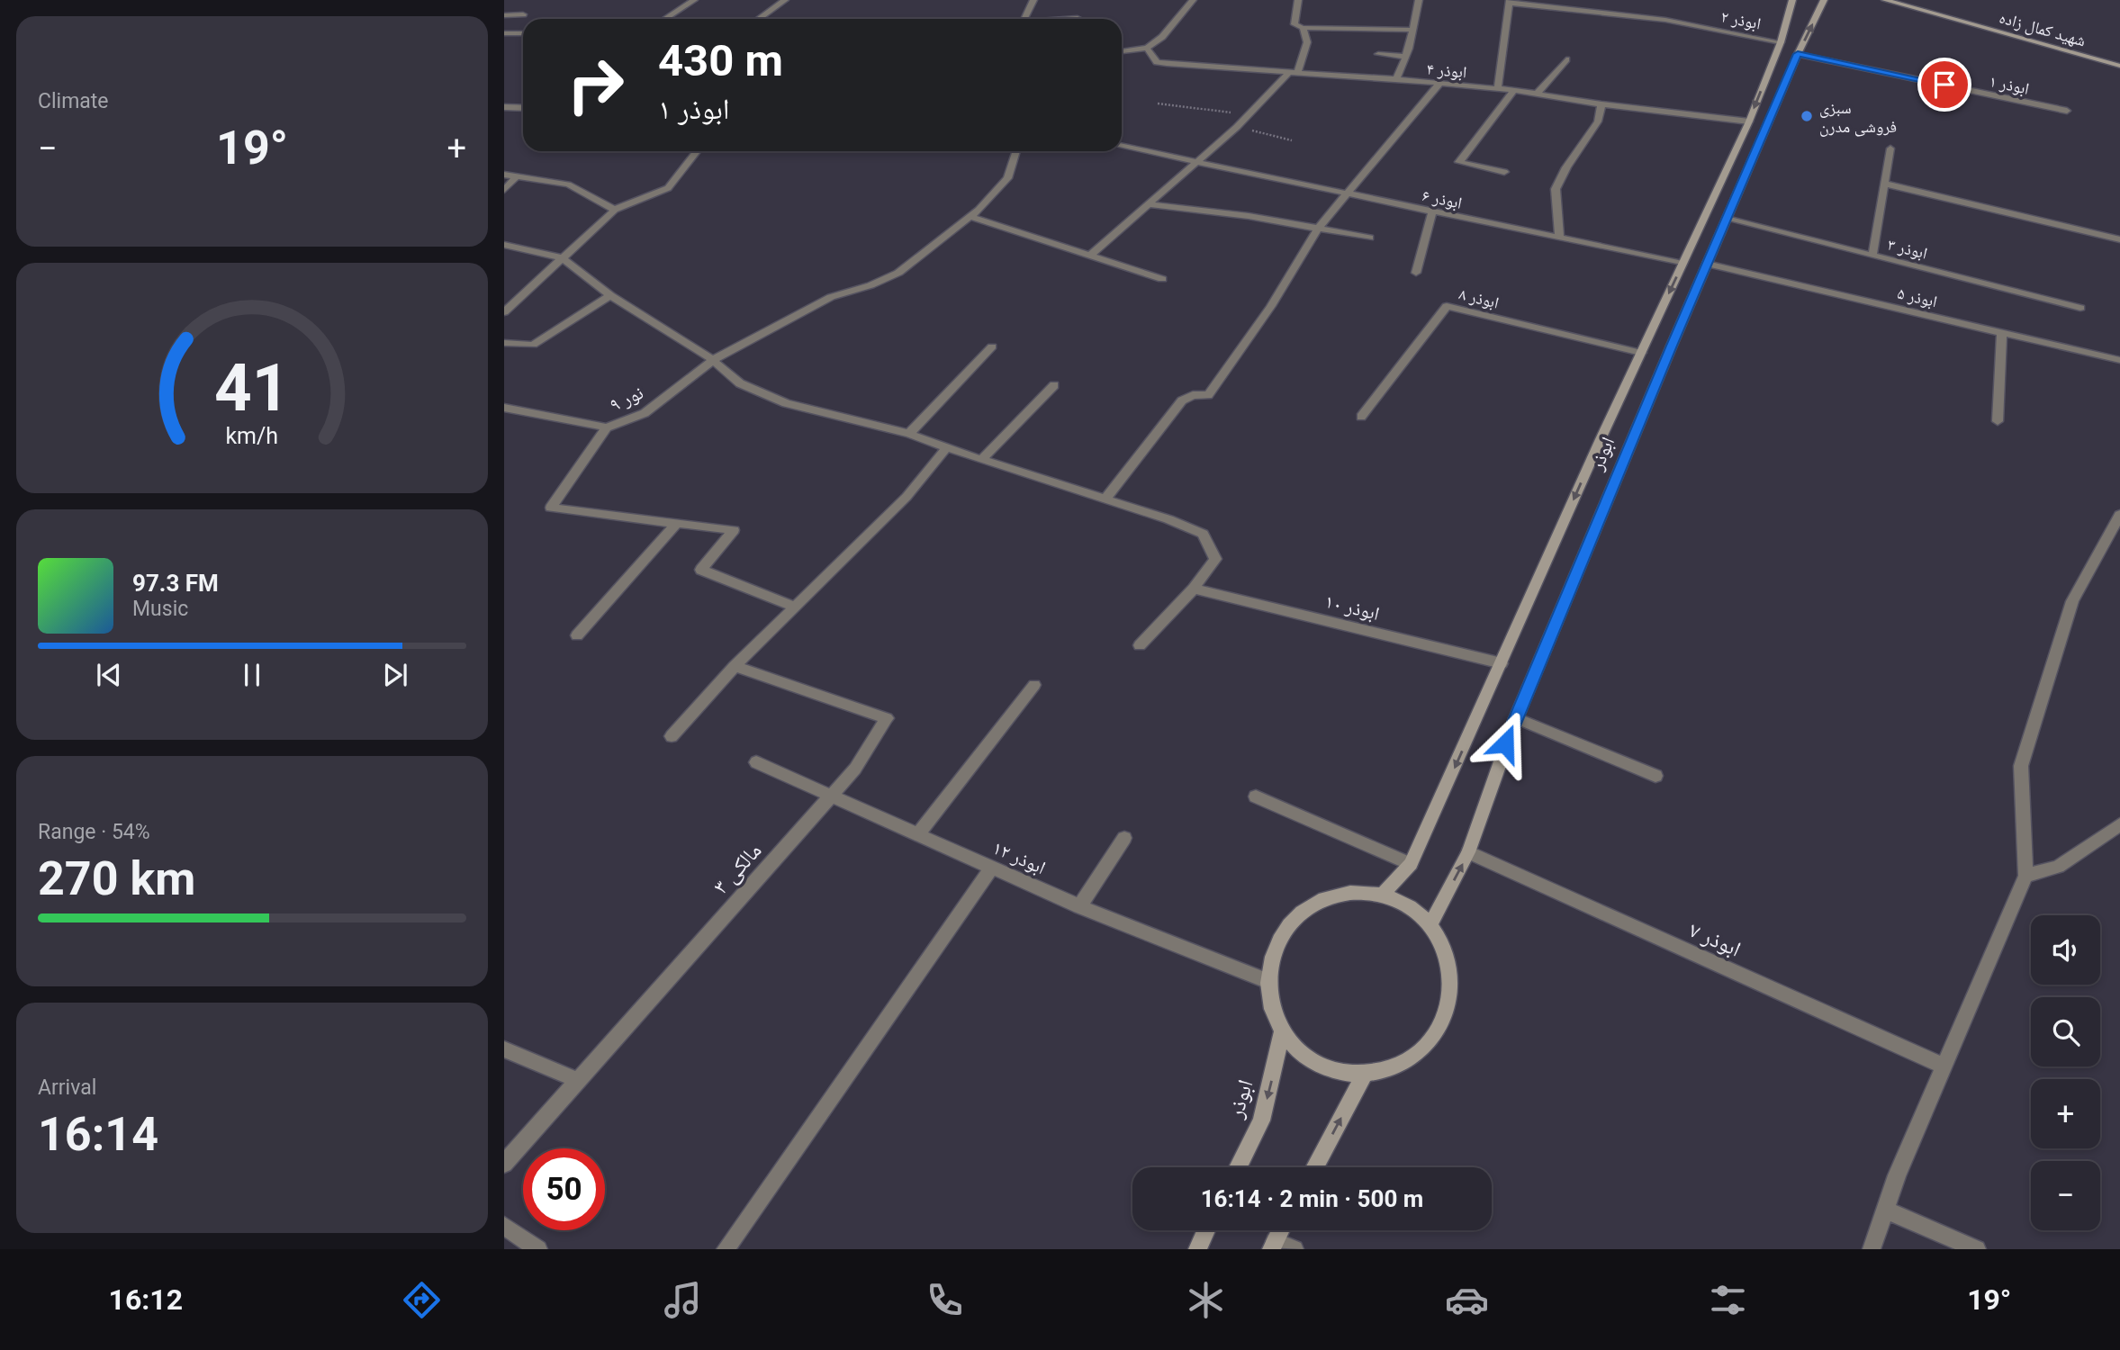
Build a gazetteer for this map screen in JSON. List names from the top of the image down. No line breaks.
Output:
{"streets":{"main road":["شهید کمال زاده","ابوذر"],"street":["ابوذر ۲","ابوذر ۴","ابوذر ۱","ابوذر ۶","ابوذر ۳","ابوذر ۵","ابوذر ۸","نور ۹","ابوذر ۱۰","ابوذر ۱۲","مالکی ۳","ابوذر ۷"]},"crossings":[["ابوذر ۲","ابوذر"],["ابوذر ۴","ابوذر"],["ابوذر ۱","ابوذر"],["ابوذر ۶","ابوذر"],["ابوذر ۳","ابوذر"],["ابوذر ۵","ابوذر"],["ابوذر ۸","ابوذر"],["ابوذر","ابوذر ۱۰"],["ابوذر","ابوذر ۱۲"],["ابوذر","ابوذر ۷"],["ابوذر ۱۲","مالکی ۳"]],"places":["سبزی فروشی مدرن"],"page":{"tile":["Climate",["Range · 54%","270 km"],["Arrival","16:14"]],"turn":["430 m","ابوذر ۱"],"heat":["−","19°","+"],"song":["97.3 FM","Music"],"map_buttons":["+","−"],"limit":"50","trip":"16:14 · 2 min · 500 m","tabs":["16:12","19°"],"gauge":["41","km/h"]}}
